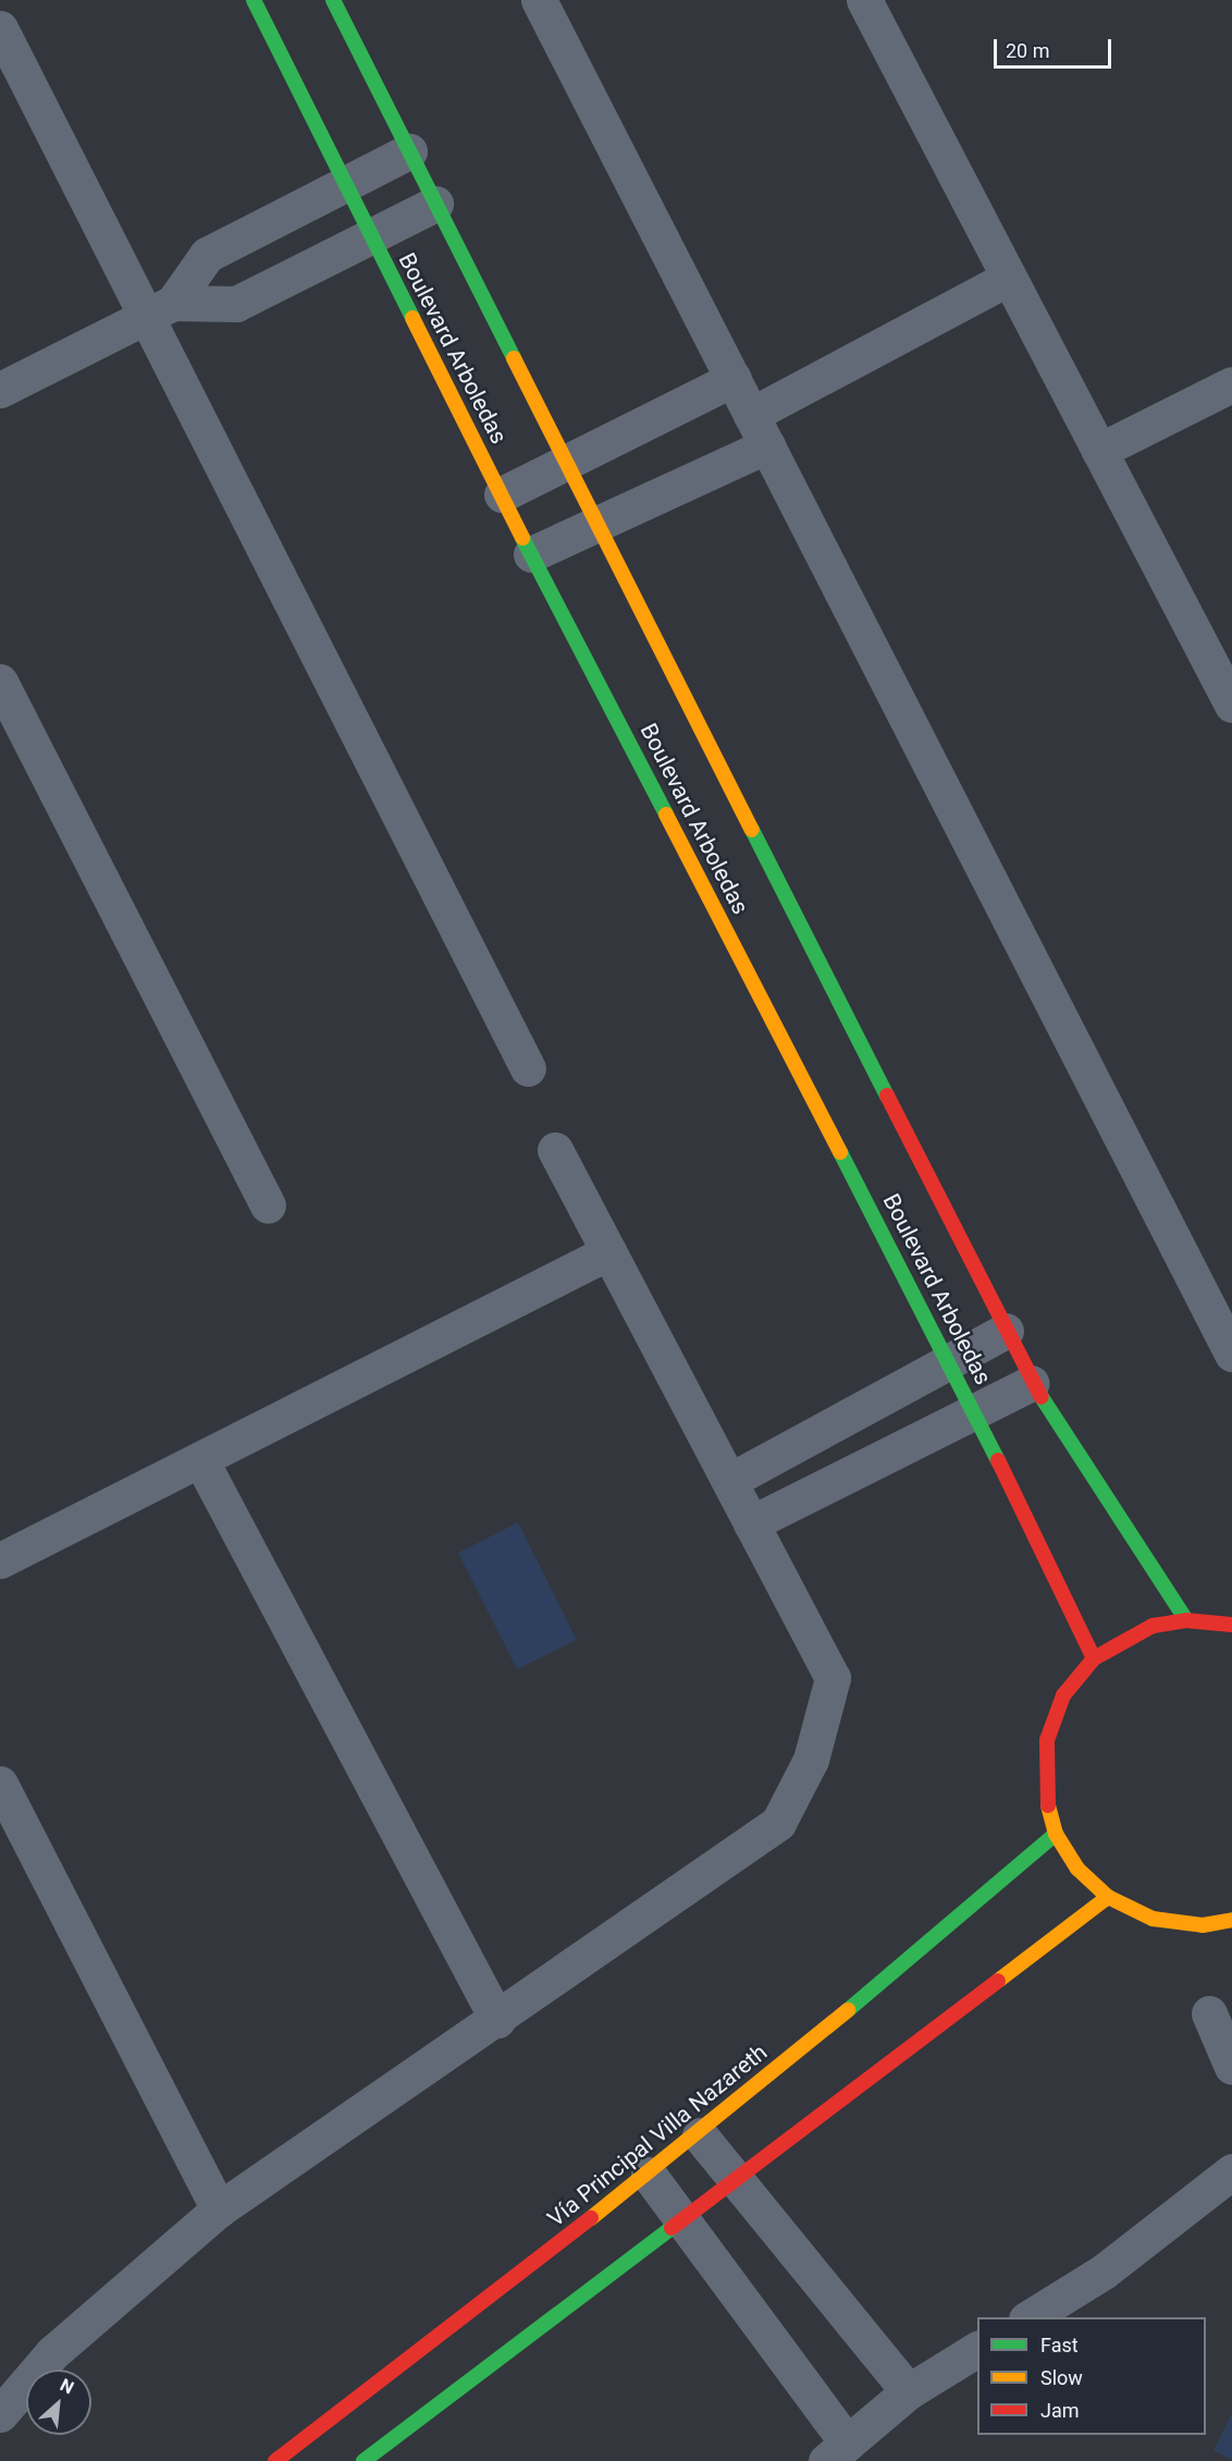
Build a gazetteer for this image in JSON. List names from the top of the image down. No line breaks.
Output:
{"streets":{"street":["Boulevard Arboledas","Vía Principal Villa Nazareth"]},"legend":["Fast","Slow","Jam"],"scale_bar":"20 m","north":"top right"}
